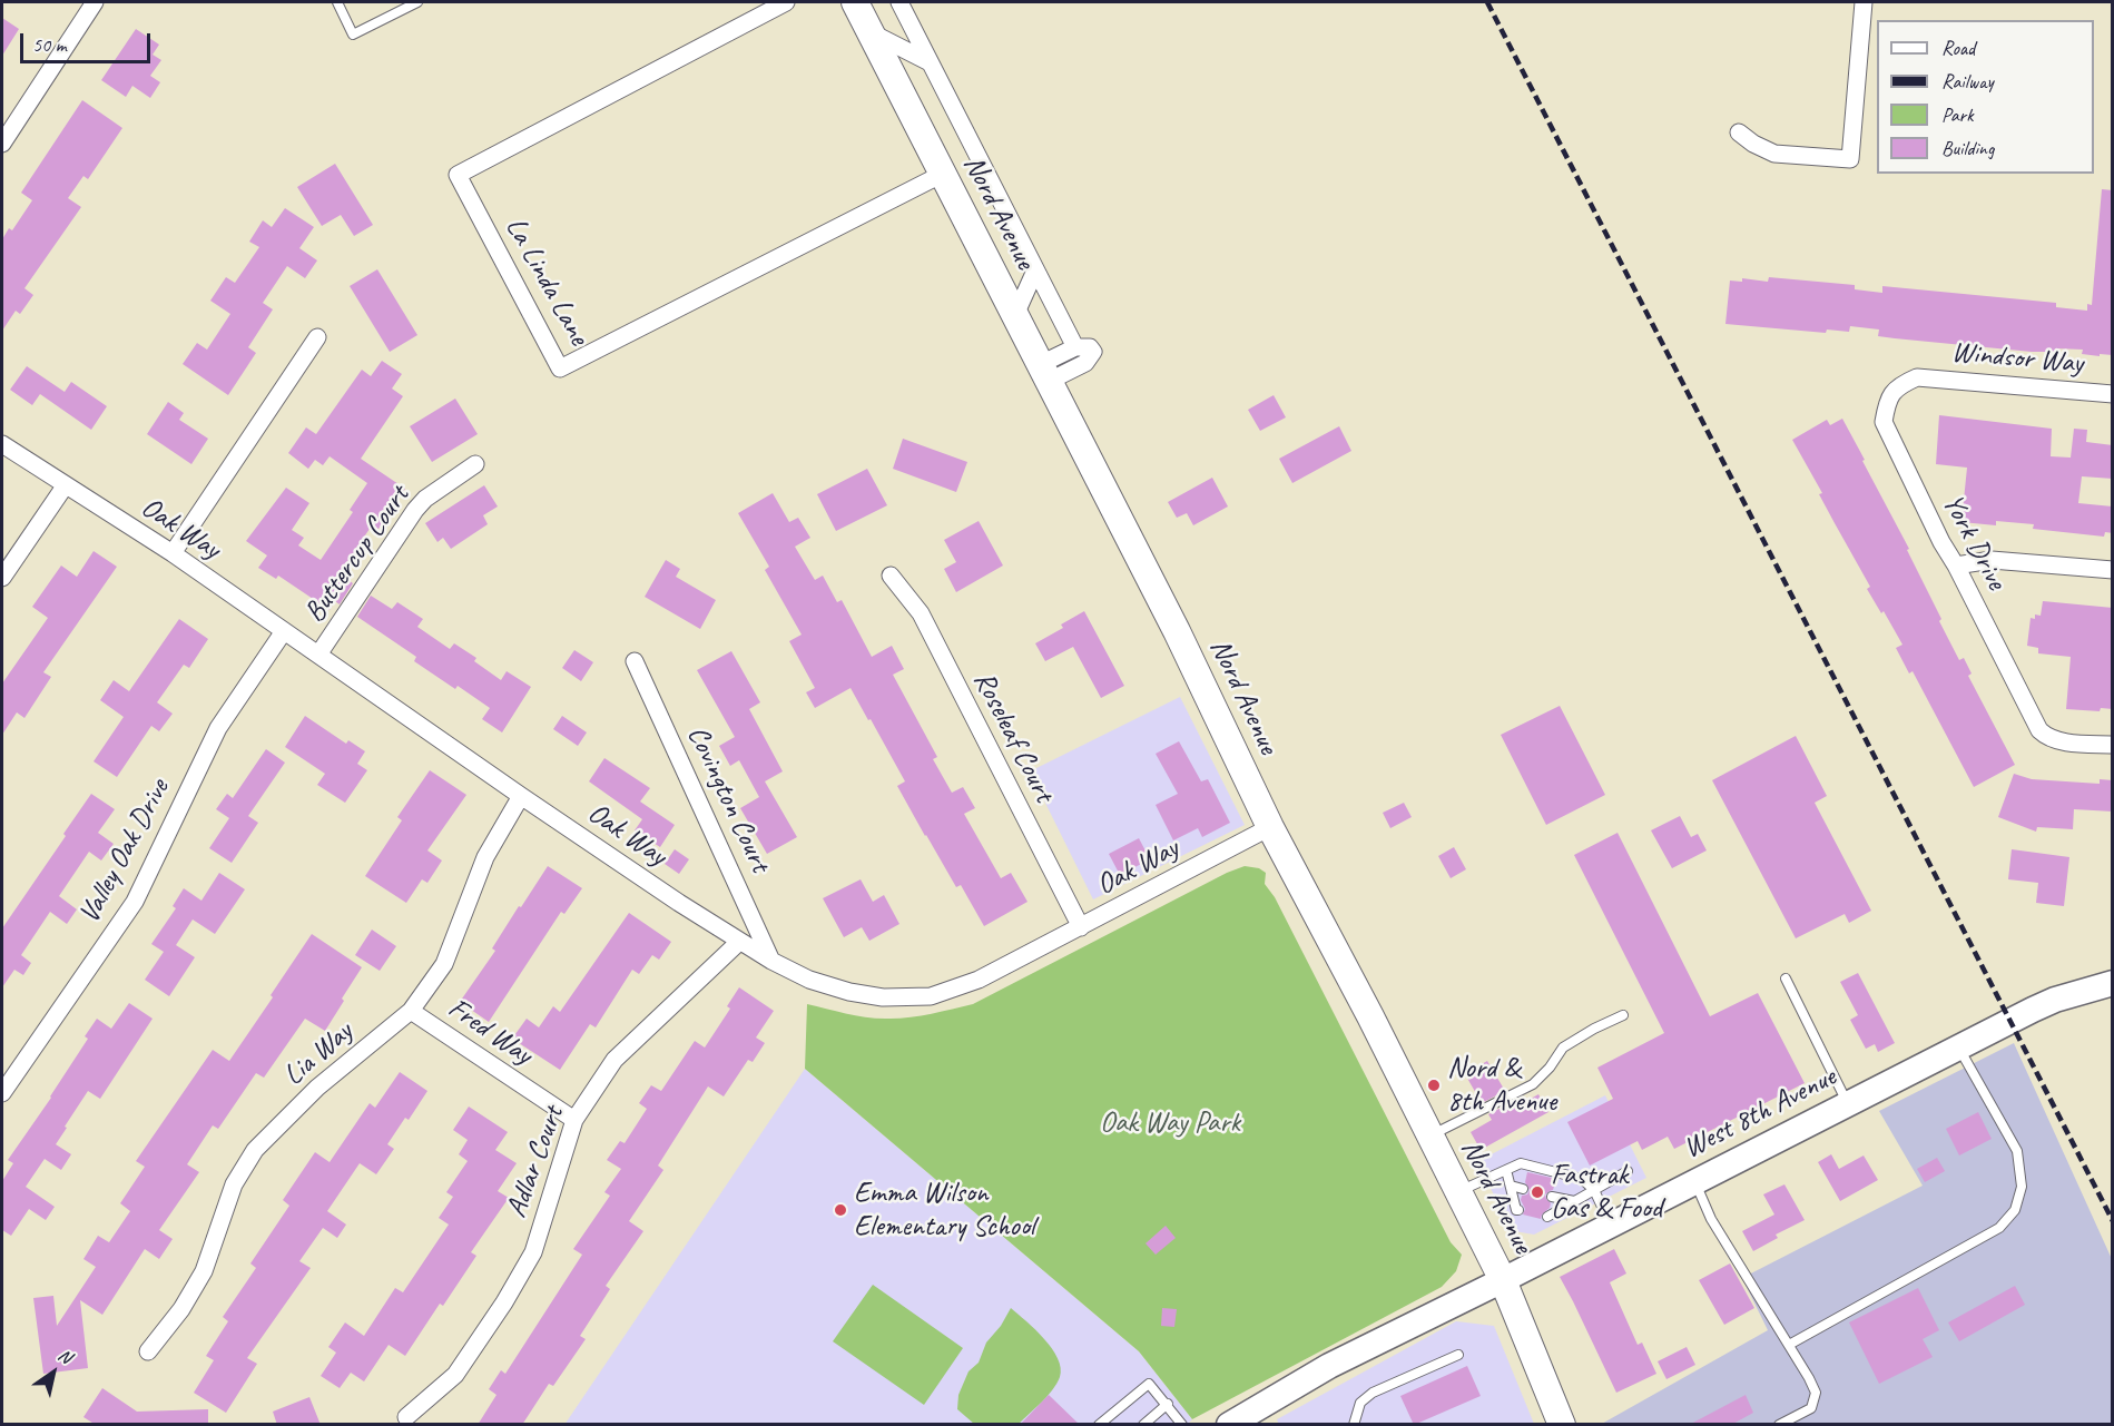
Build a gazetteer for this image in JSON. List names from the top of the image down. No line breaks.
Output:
{"streets":{"main road":["Nord Avenue"],"street":["La Linda Lane","Windsor Way","Oak Way","York Drive","Buttercup Court","Roseleaf Court","Covington Court","Valley Oak Drive","Fred Way","Lia Way","West 8th Avenue","Adlar Court"]},"crossings":[["Nord Avenue","La Linda Lane"],["Nord Avenue","Oak Way"],["Nord Avenue","West 8th Avenue"],["Windsor Way","York Drive"],["Oak Way","Buttercup Court"],["Oak Way","Roseleaf Court"],["Oak Way","Covington Court"],["Oak Way","Valley Oak Drive"],["Oak Way","Lia Way"],["Oak Way","Adlar Court"],["Fred Way","Lia Way"],["Fred Way","Adlar Court"]],"parks":["Oak Way Park"],"places":["Nord & 8th Avenue","Fastrak Gas & Food","Emma Wilson Elementary School"],"legend":["Road","Railway","Park","Building"],"scale_bar":"50 m","north":"top right"}
